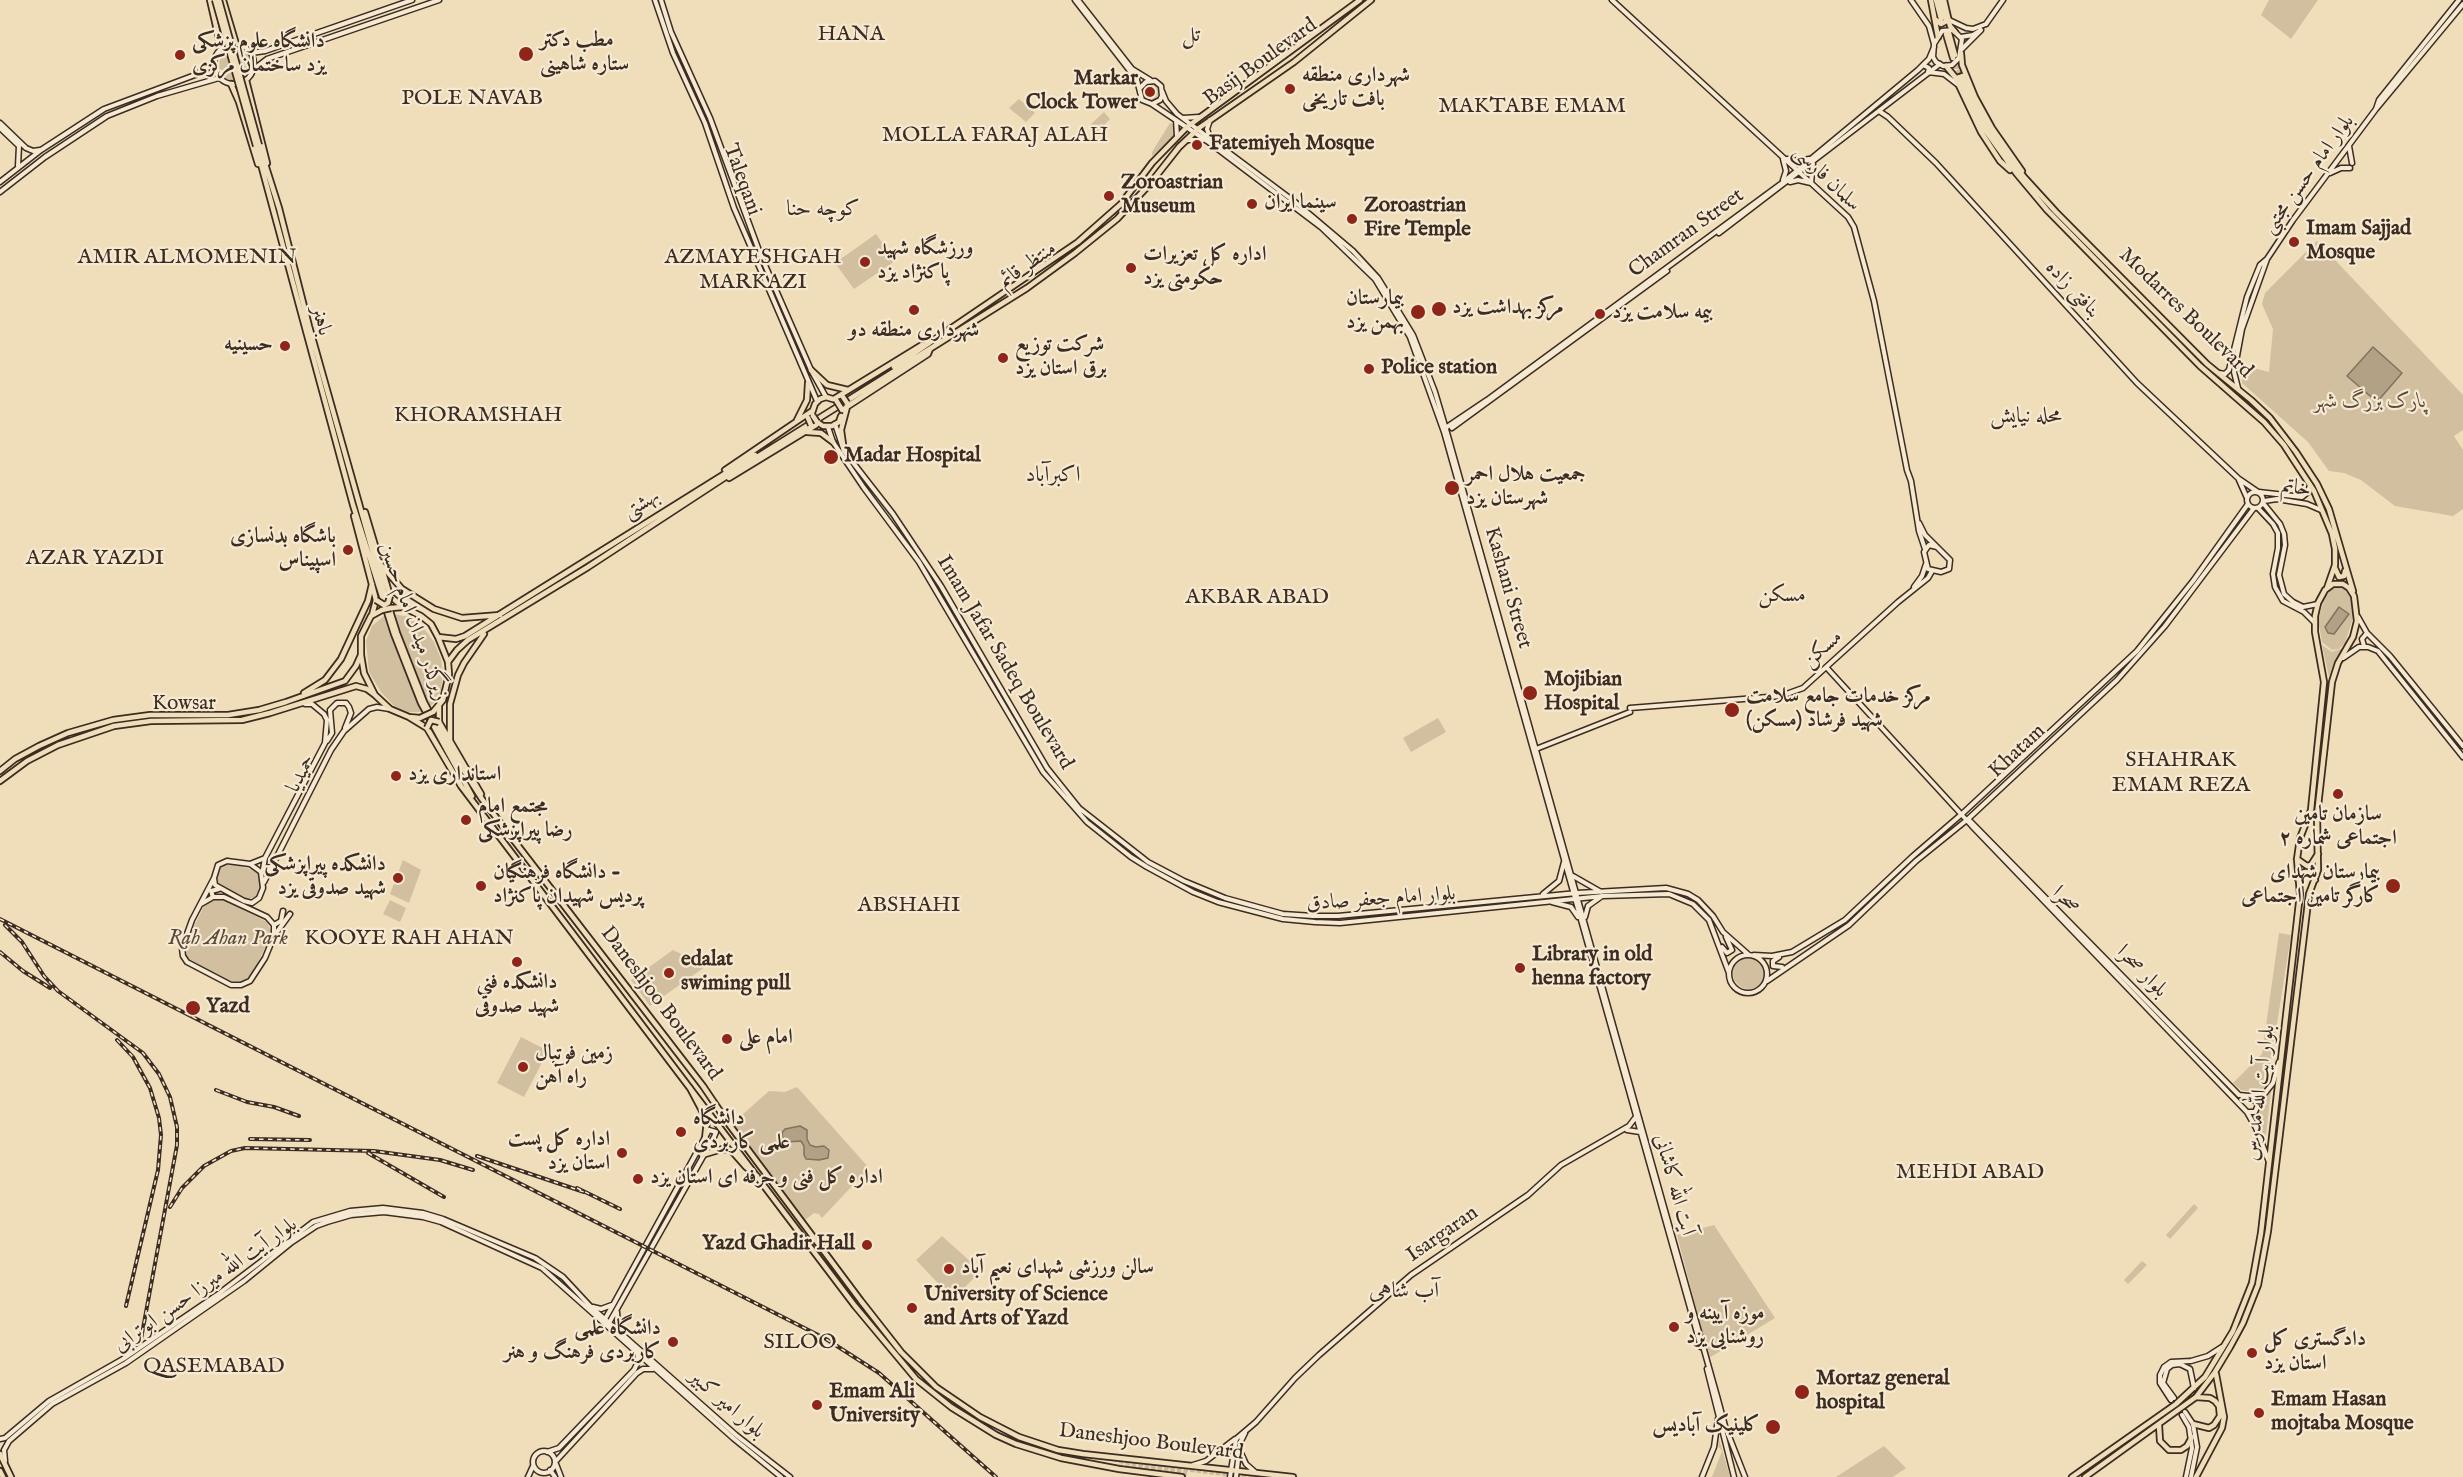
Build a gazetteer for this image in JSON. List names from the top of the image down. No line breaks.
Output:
{"streets":{"main road":["Basij Boulevard","بلوار امام حسن مجتبی","سلمان فارسی","Taleqani","Chamran Street","منتظر قائم","بنافتی زاده","Modarres Boulevard","باهنر","خاتم","بهشتی","Kashani Street","زیرگذر میدان امام حسین","مسکن","Imam Jafar Sadeq Boulevard","Kowsar","Khatam","حمیدیا","بلوار امام جعفر صادق","صحرا","بلوار صحرا","Daneshjoo Boulevard","بلوار آیت الله مدرس","آیت الله کاشانی","Isargaran","بلوار آیت الله میرزا حسن ابوترابی","بلوار امیر کبیر"]},"crossings":[["Basij Boulevard","منتظر قائم"],["Basij Boulevard","Kashani Street"],["بلوار امام حسن مجتبی","Modarres Boulevard"],["سلمان فارسی","Chamran Street"],["سلمان فارسی","مسکن"],["Taleqani","Imam Jafar Sadeq Boulevard"],["Chamran Street","بنافتی زاده"],["Chamran Street","Kashani Street"],["منتظر قائم","بهشتی"],["منتظر قائم","Kashani Street"],["بنافتی زاده","خاتم"],["بنافتی زاده","Khatam"],["Modarres Boulevard","خاتم"],["Modarres Boulevard","بلوار آیت الله مدرس"],["خاتم","Khatam"],["بهشتی","حمیدیا"],["Kashani Street","مسکن"],["Kashani Street","Imam Jafar Sadeq Boulevard"],["Kashani Street","بلوار امام جعفر صادق"],["Kashani Street","آیت الله کاشانی"],["زیرگذر میدان امام حسین","Daneshjoo Boulevard"],["مسکن","صحرا"],["Imam Jafar Sadeq Boulevard","بلوار امام جعفر صادق"],["Kowsar","حمیدیا"],["Khatam","صحرا"],["بلوار امام جعفر صادق","آیت الله کاشانی"],["صحرا","بلوار صحرا"],["صحرا","بلوار آیت الله مدرس"],["Daneshjoo Boulevard","Isargaran"],["آیت الله کاشانی","Isargaran"],["بلوار آیت الله میرزا حسن ابوترابی","بلوار امیر کبیر"]],"districts":["HANA","تل","POLE NAVAB","MAKTABE EMAM","MOLLA FARAJ ALAH","کوچه حنا","AMIR ALMOMENIN","AZMAYESHGAH MARKAZI","KHORAMSHAH","محله نیایش","اکبرآباد","AZAR YAZDI","مسکن","AKBAR ABAD","SHAHRAK EMAM REZA","ABSHAHI","KOOYE RAH AHAN","MEHDI ABAD","آب شاهی","SILOO","QASEMABAD"],"parks":["پارک بزرگ شهر","Rah Ahan Park"],"places":["مطب دکتر ستاره شاهینی","دانشگاه علوم پزشکی یزد ساختمان مرکزی","شهرداری منطقه بافت تاریخی","Markar Clock Tower","Fatemiyeh Mosque","Zoroastrian Museum","سینما ایران","Zoroastrian Fire Temple","Imam Sajjad Mosque","ورزشگاه شهید پاکنژاد یزد","اداره کل تعزیرات حکومتی یزد","مرکز بهداشت یزد","شهرداری منطقه دو","بیمارستان بهمن یزد","بيمه سلامت يزد","حسینیه","شرکت توزیع برق استان یزد","Police station","Madar Hospital","جمعیت هلال احمر شهرستان یزد","باشگاه بدنسازی اسپیناس","Mojibian Hospital","مرکز خدمات جامع سلامت شهید فرشاد (مسکن)","استانداری یزد","سازمان تامین اجتماعی شماره ۲","مجتمع امام رضا پیراپزشکی","دانشکده پیراپزشکی شهید صدوقی یزد","دانشگاه فرهنگیان - پردیس شهیدان پاکنژاد","بیمارستان شهدای کارگر تامین اجتماعی","دانشکده فنی شهید صدوقی","Library in old henna factory","edalat swiming pull","Yazd","امام علی","زمین فوتبال راه آهن","دانشگاه علمی کاربردی","اداره کل پست استان یزد","اداره کل فنی و حرفه ای استان یزد","Yazd Ghadir Hall","سالن ورزشی شهدای نعیم آباد","University of Science and Arts of Yazd","موزه آیینه و روشنایی یزد","دانشگاه علمی کاربردی فرهنگ و هنر","دادگستری کل استان یزد","Mortaz general hospital","Emam Ali University","Emam Hasan mojtaba Mosque","کلینیک آبادیس"]}
